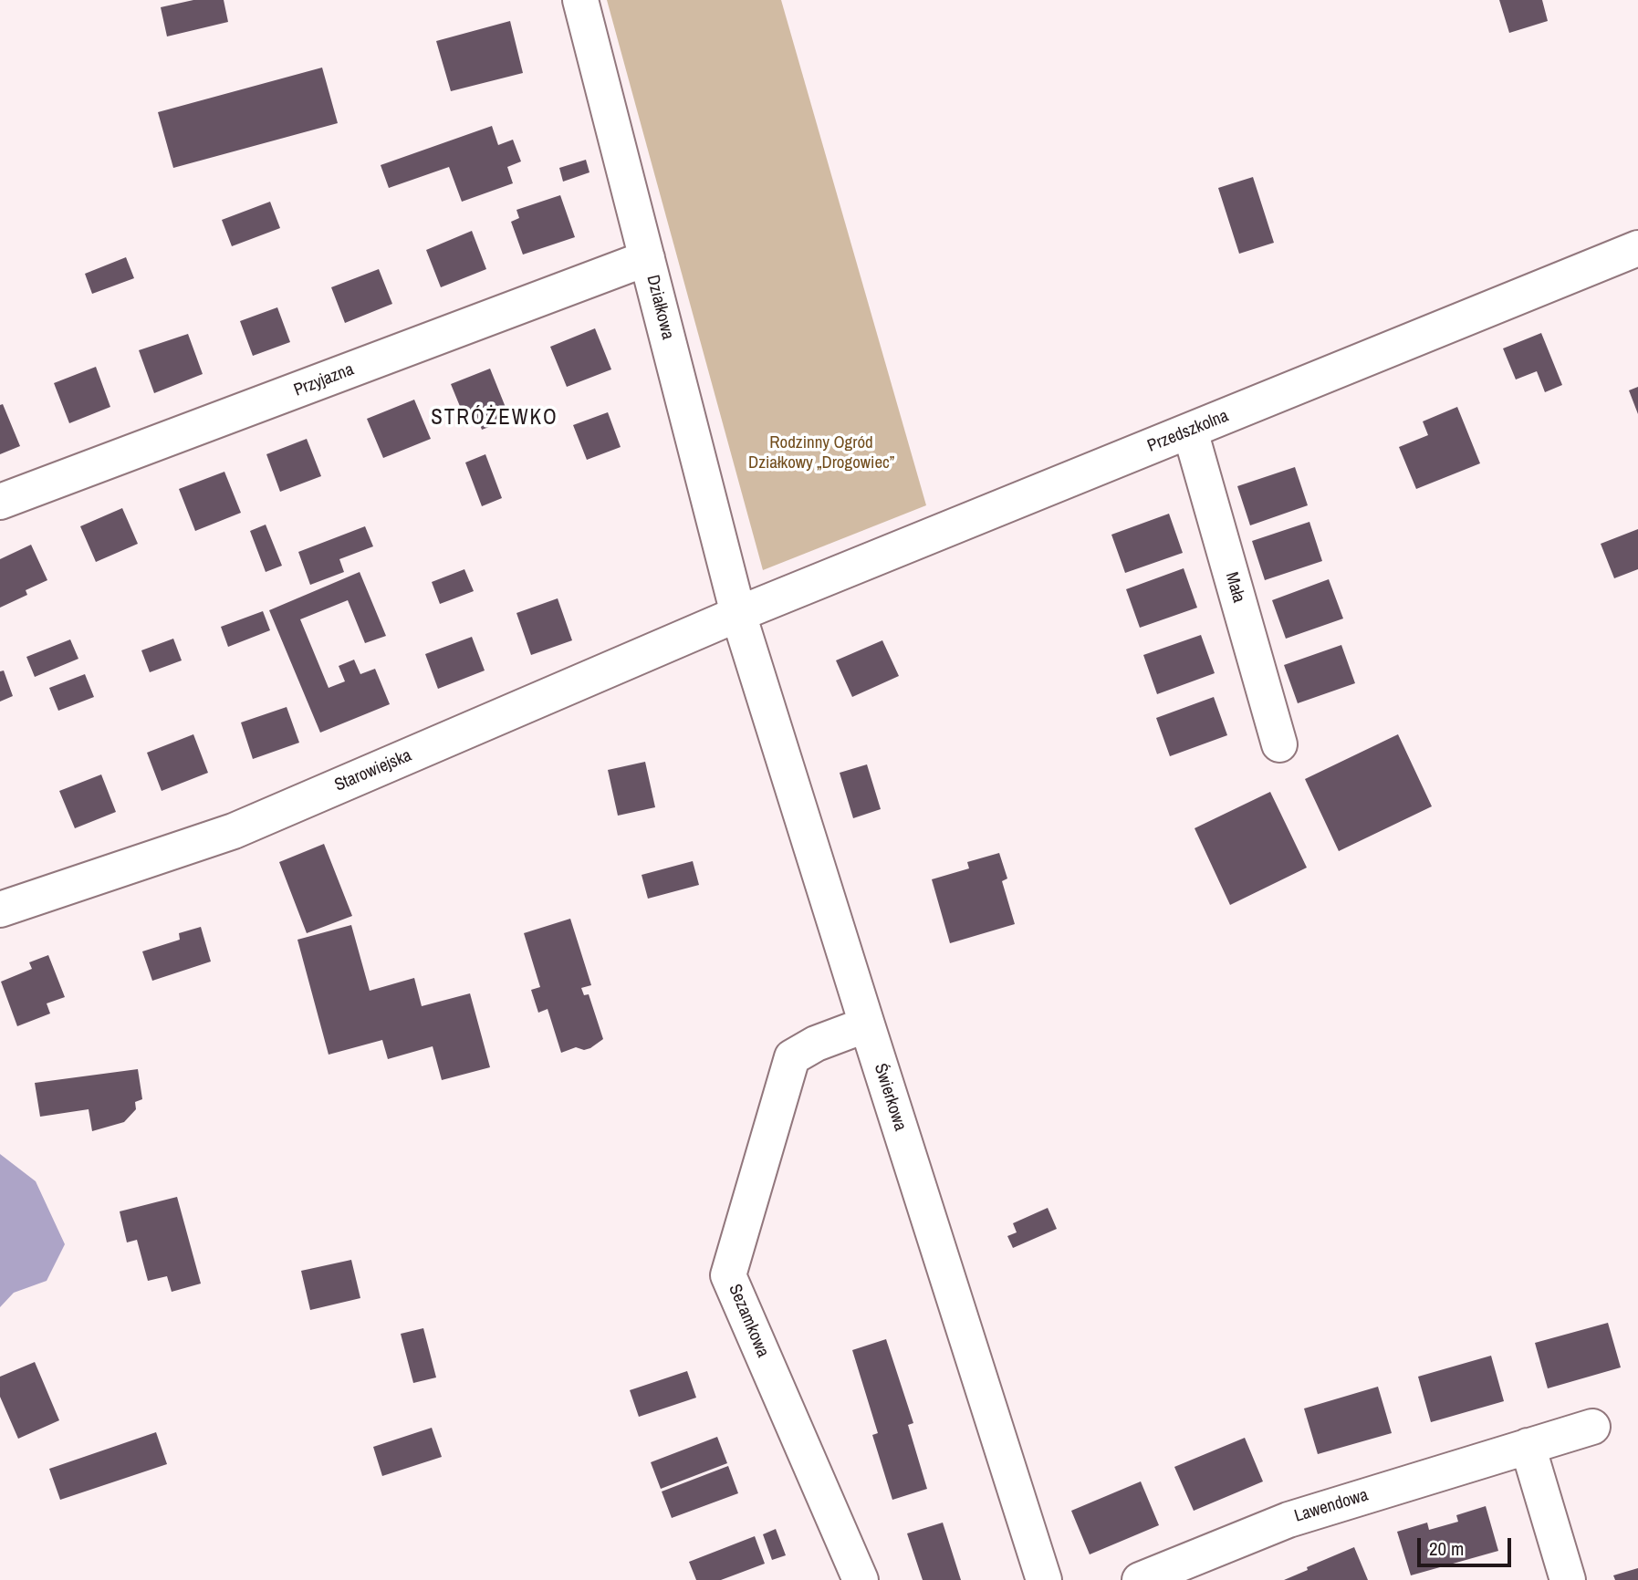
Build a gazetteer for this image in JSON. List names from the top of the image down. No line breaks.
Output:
{"streets":{"street":["Działkowa","Przyjazna","Przedszkolna","Mała","Starowiejska","Świerkowa","Sezamkowa","Lawendowa"]},"crossings":[["Działkowa","Przyjazna"],["Działkowa","Przedszkolna"],["Działkowa","Starowiejska"],["Działkowa","Świerkowa"],["Przedszkolna","Mała"],["Przedszkolna","Starowiejska"],["Przedszkolna","Świerkowa"],["Starowiejska","Świerkowa"],["Świerkowa","Sezamkowa"]],"districts":["STRÓŻEWKO"],"parks":["Rodzinny Ogród Działkowy „Drogowiec”"],"scale_bar":"20 m"}
